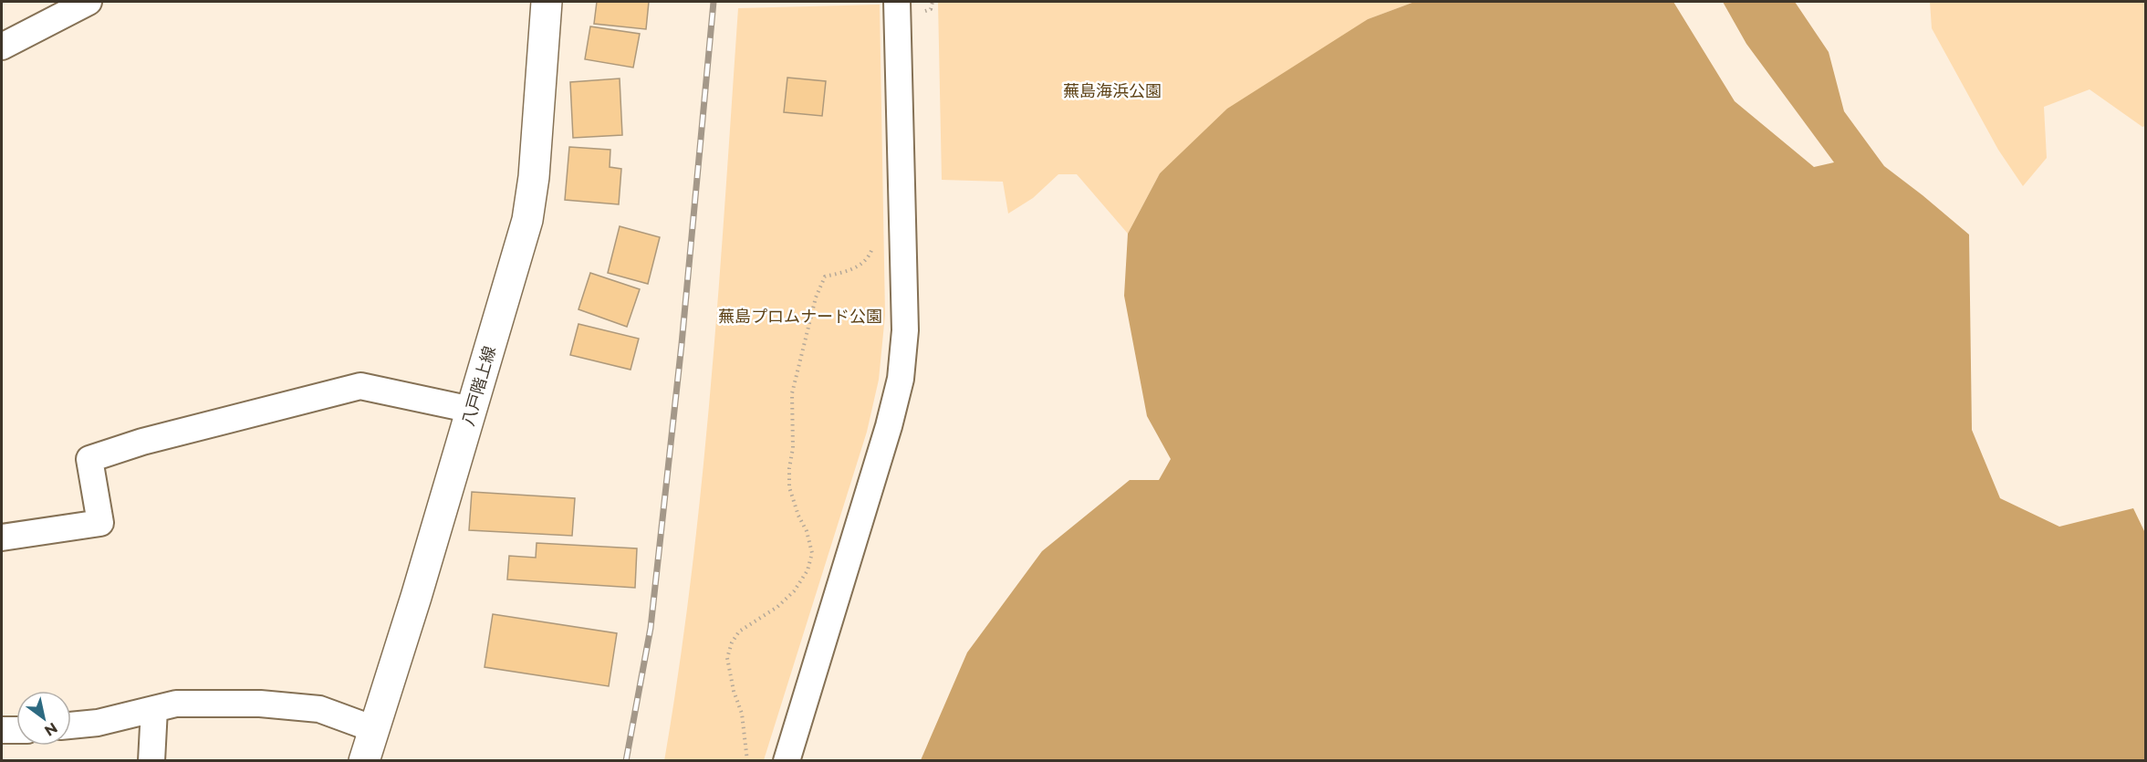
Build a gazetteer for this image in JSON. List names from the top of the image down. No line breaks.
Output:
{"streets":{"main road":["八戸階上線"]},"parks":["蕪島海浜公園","蕪島プロムナード公園"],"north":"bottom right"}
